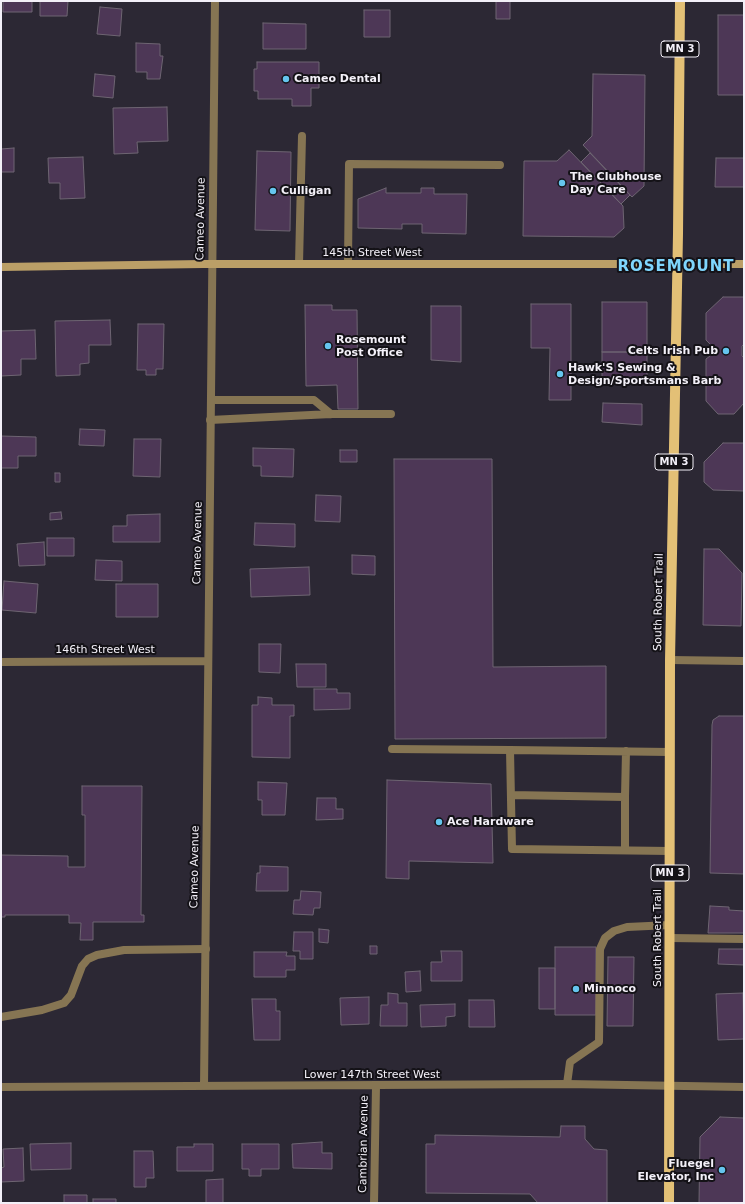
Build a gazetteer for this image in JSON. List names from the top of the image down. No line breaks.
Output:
{"streets":{"main road":["MN 3","South Robert Trail"],"street":["Cameo Avenue","145th Street West","146th Street West","Lower 147th Street West","Cambrian Avenue"]},"crossings":[["Cameo Avenue","145th Street West"],["Cameo Avenue","146th Street West"],["Cameo Avenue","Lower 147th Street West"],["145th Street West","South Robert Trail"],["South Robert Trail","Lower 147th Street West"],["Lower 147th Street West","Cambrian Avenue"]],"districts":["ROSEMOUNT"],"places":["Cameo Dental","The Clubhouse Day Care","Culligan","Rosemount Post Office","Celts Irish Pub","Hawk'S Sewing & Design/Sportsmans Barb","Ace Hardware","Minnoco","Fluegel Elevator, Inc"]}
